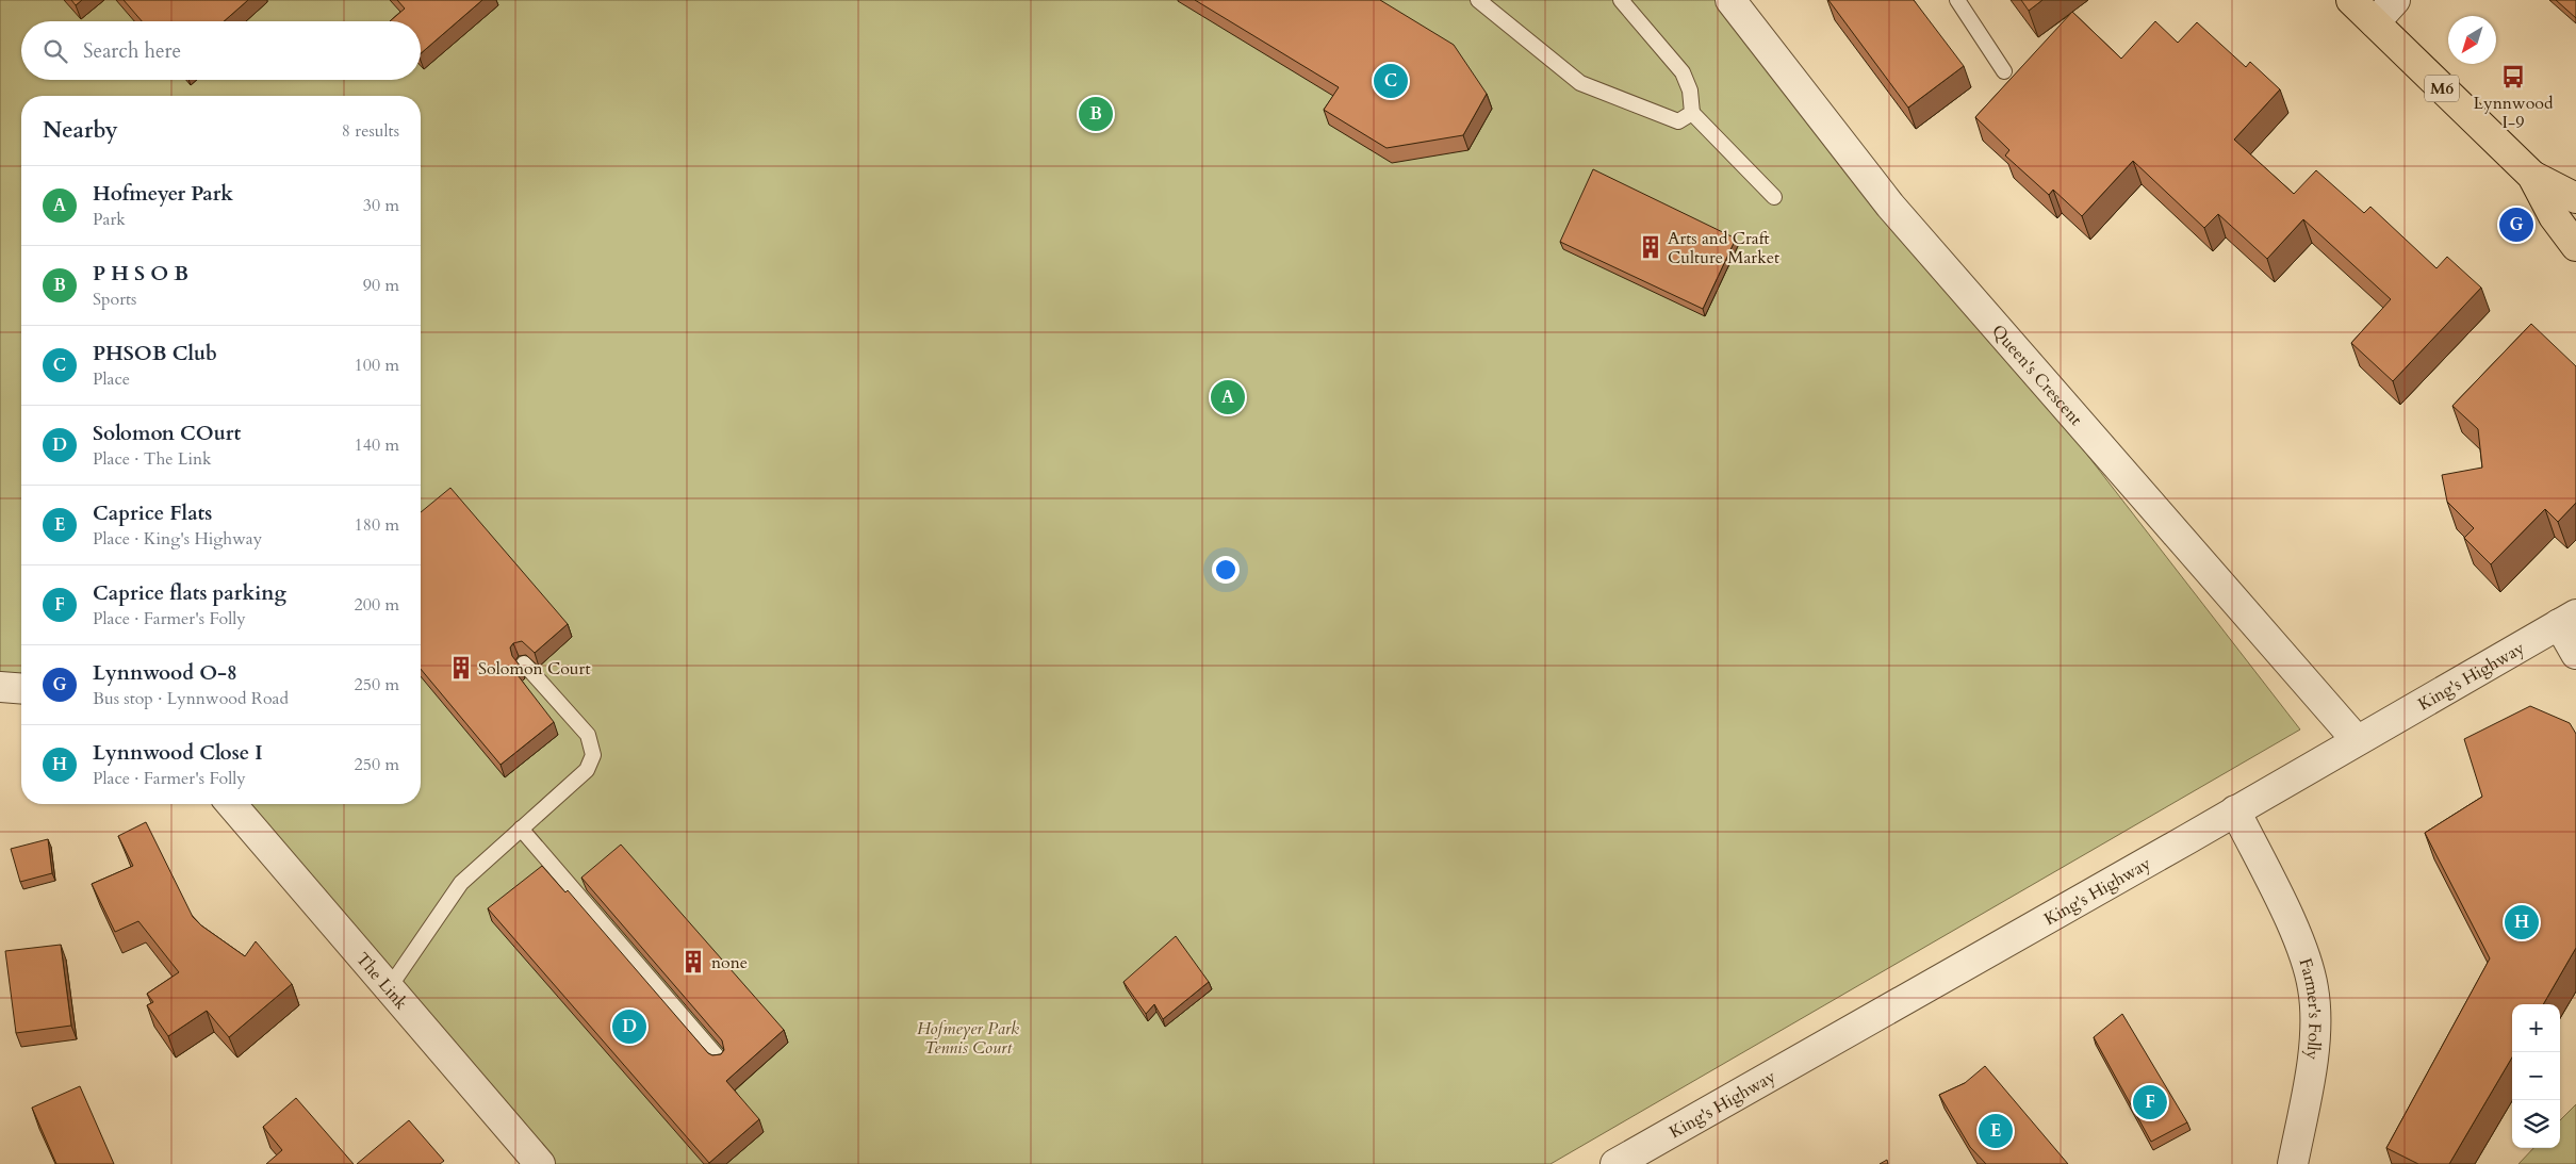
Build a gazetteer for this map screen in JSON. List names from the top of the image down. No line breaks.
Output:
{"streets":{"main road":["M6"],"street":["Queen's Crescent","King's Highway","The Link","Farmer's Folly"]},"crossings":[["Queen's Crescent","King's Highway"],["King's Highway","Farmer's Folly"]],"parks":["Hofmeyer Park Tennis Court"],"places":{"bus stop":["Lynnwood I-9"],"building":["Arts and Craft Culture Market","Solomon Court","none"]},"north":"bottom left","page":{"search":"Search here","pins":["C","B","G","A","H","D","F","E"],"heading":["Nearby","8 results"],"list":[{"mark":"A","name":"Hofmeyer Park","note":"Park","value":"30 m"},{"mark":"B","name":"P H S O B","note":"Sports","value":"90 m"},{"mark":"C","name":"PHSOB Club","note":"Place","value":"100 m"},{"mark":"D","name":"Solomon COurt","note":"Place · The Link","value":"140 m"},{"mark":"E","name":"Caprice Flats","note":"Place · King's Highway","value":"180 m"},{"mark":"F","name":"Caprice flats parking","note":"Place · Farmer's Folly","value":"200 m"},{"mark":"G","name":"Lynnwood O-8","note":"Bus stop · Lynnwood Road","value":"250 m"},{"mark":"H","name":"Lynnwood Close I","note":"Place · Farmer's Folly","value":"250 m"}],"map_buttons":["+","−"]}}
